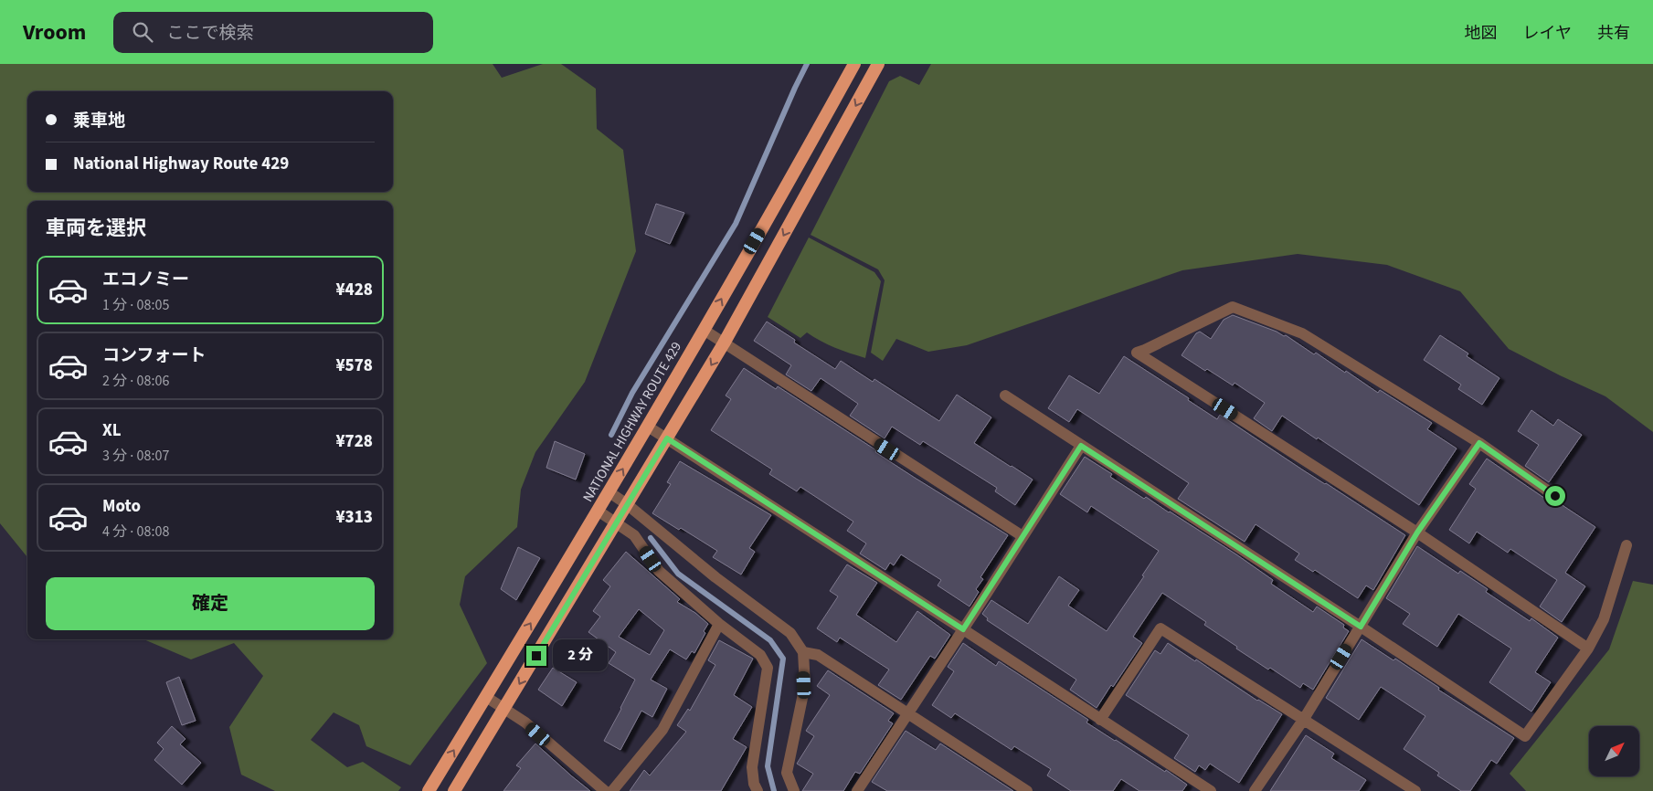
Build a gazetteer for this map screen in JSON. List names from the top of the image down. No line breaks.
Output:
{"streets":{"highway":["NATIONAL HIGHWAY ROUTE 429"]},"north":"top right","page":{"header":"Vroom","search":"ここで検索","nav":["地図","レイヤ","共有"],"banner":["乗車地","National Highway Route 429"],"heading":"車両を選択","list":[{"name":"エコノミー","note":"1 分 · 08:05","value":"¥428"},{"name":"コンフォート","note":"2 分 · 08:06","value":"¥578"},{"name":"XL","note":"3 分 · 08:07","value":"¥728"},{"name":"Moto","note":"4 分 · 08:08","value":"¥313"}],"buttons":"確定","bubble":"2 分"}}
